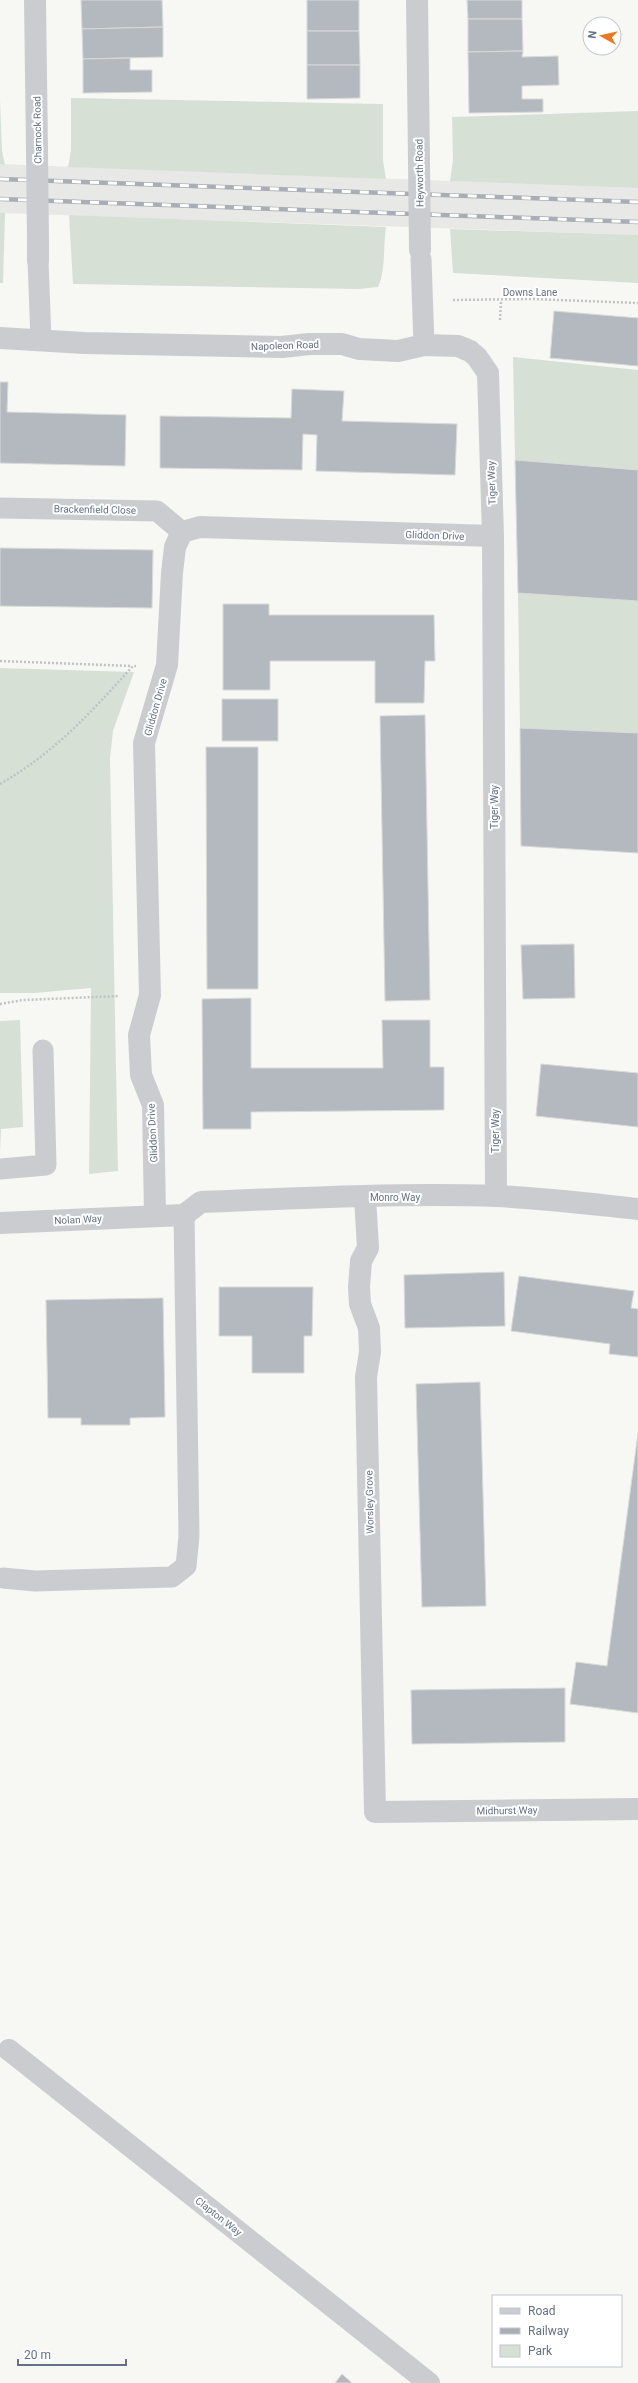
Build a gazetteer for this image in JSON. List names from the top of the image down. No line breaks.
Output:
{"streets":{"street":["Charnock Road","Heyworth Road","Napoleon Road","Tiger Way","Gliddon Drive","Monro Way","Nolan Way","Worsley Grove","Midhurst Way","Clapton Way"],"lane":["Brackenfield Close"],"path":["Downs Lane"]},"crossings":[["Heyworth Road","Downs Lane"],["Heyworth Road","Napoleon Road"],["Napoleon Road","Tiger Way"],["Tiger Way","Gliddon Drive"],["Tiger Way","Monro Way"],["Brackenfield Close","Gliddon Drive"],["Gliddon Drive","Nolan Way"],["Monro Way","Worsley Grove"],["Worsley Grove","Midhurst Way"]],"legend":["Road","Railway","Park"],"scale_bar":"20 m","north":"left"}
